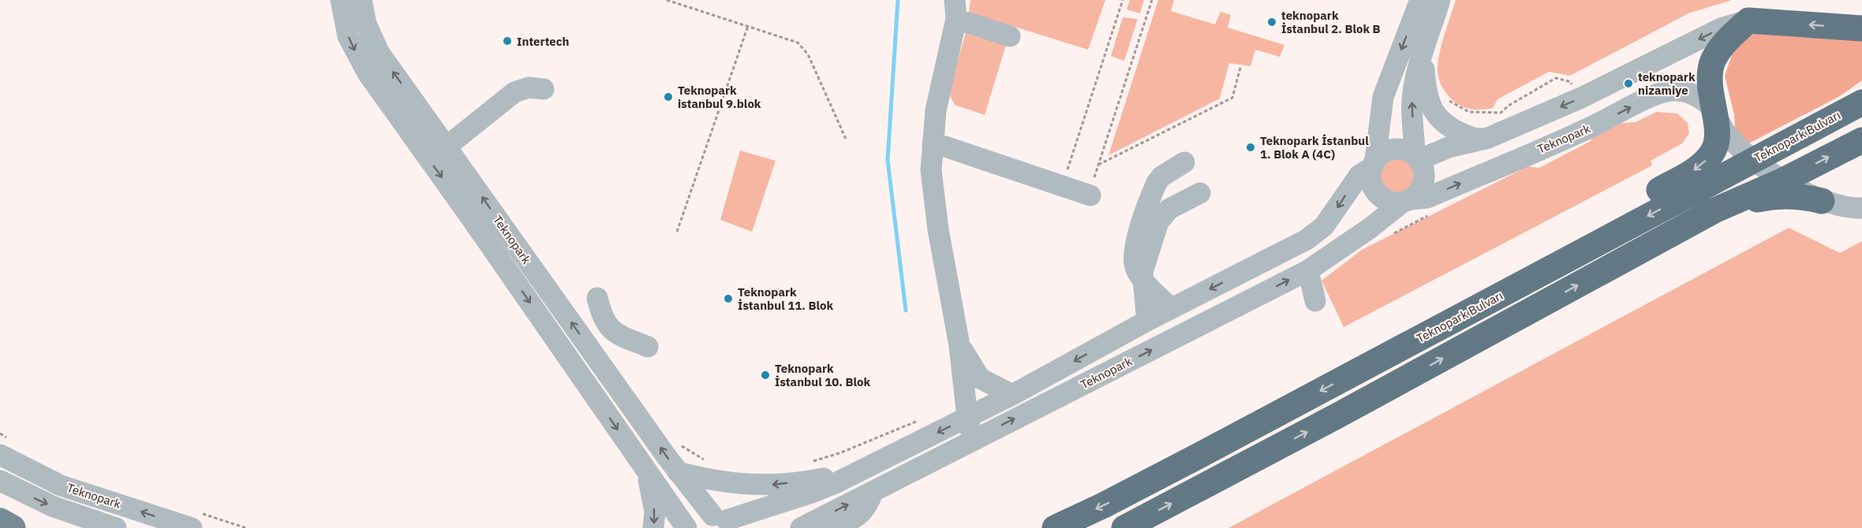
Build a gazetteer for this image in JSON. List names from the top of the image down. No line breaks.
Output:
{"streets":{"highway":["Teknopark Bulvarı"],"street":["Teknopark"]},"places":["teknopark İstanbul 2. Blok B","Intertech","teknopark nizamiye","Teknopark istanbul 9.blok","Teknopark İstanbul 1. Blok A (4C)","Teknopark İstanbul 11. Blok","Teknopark İstanbul 10. Blok"]}
